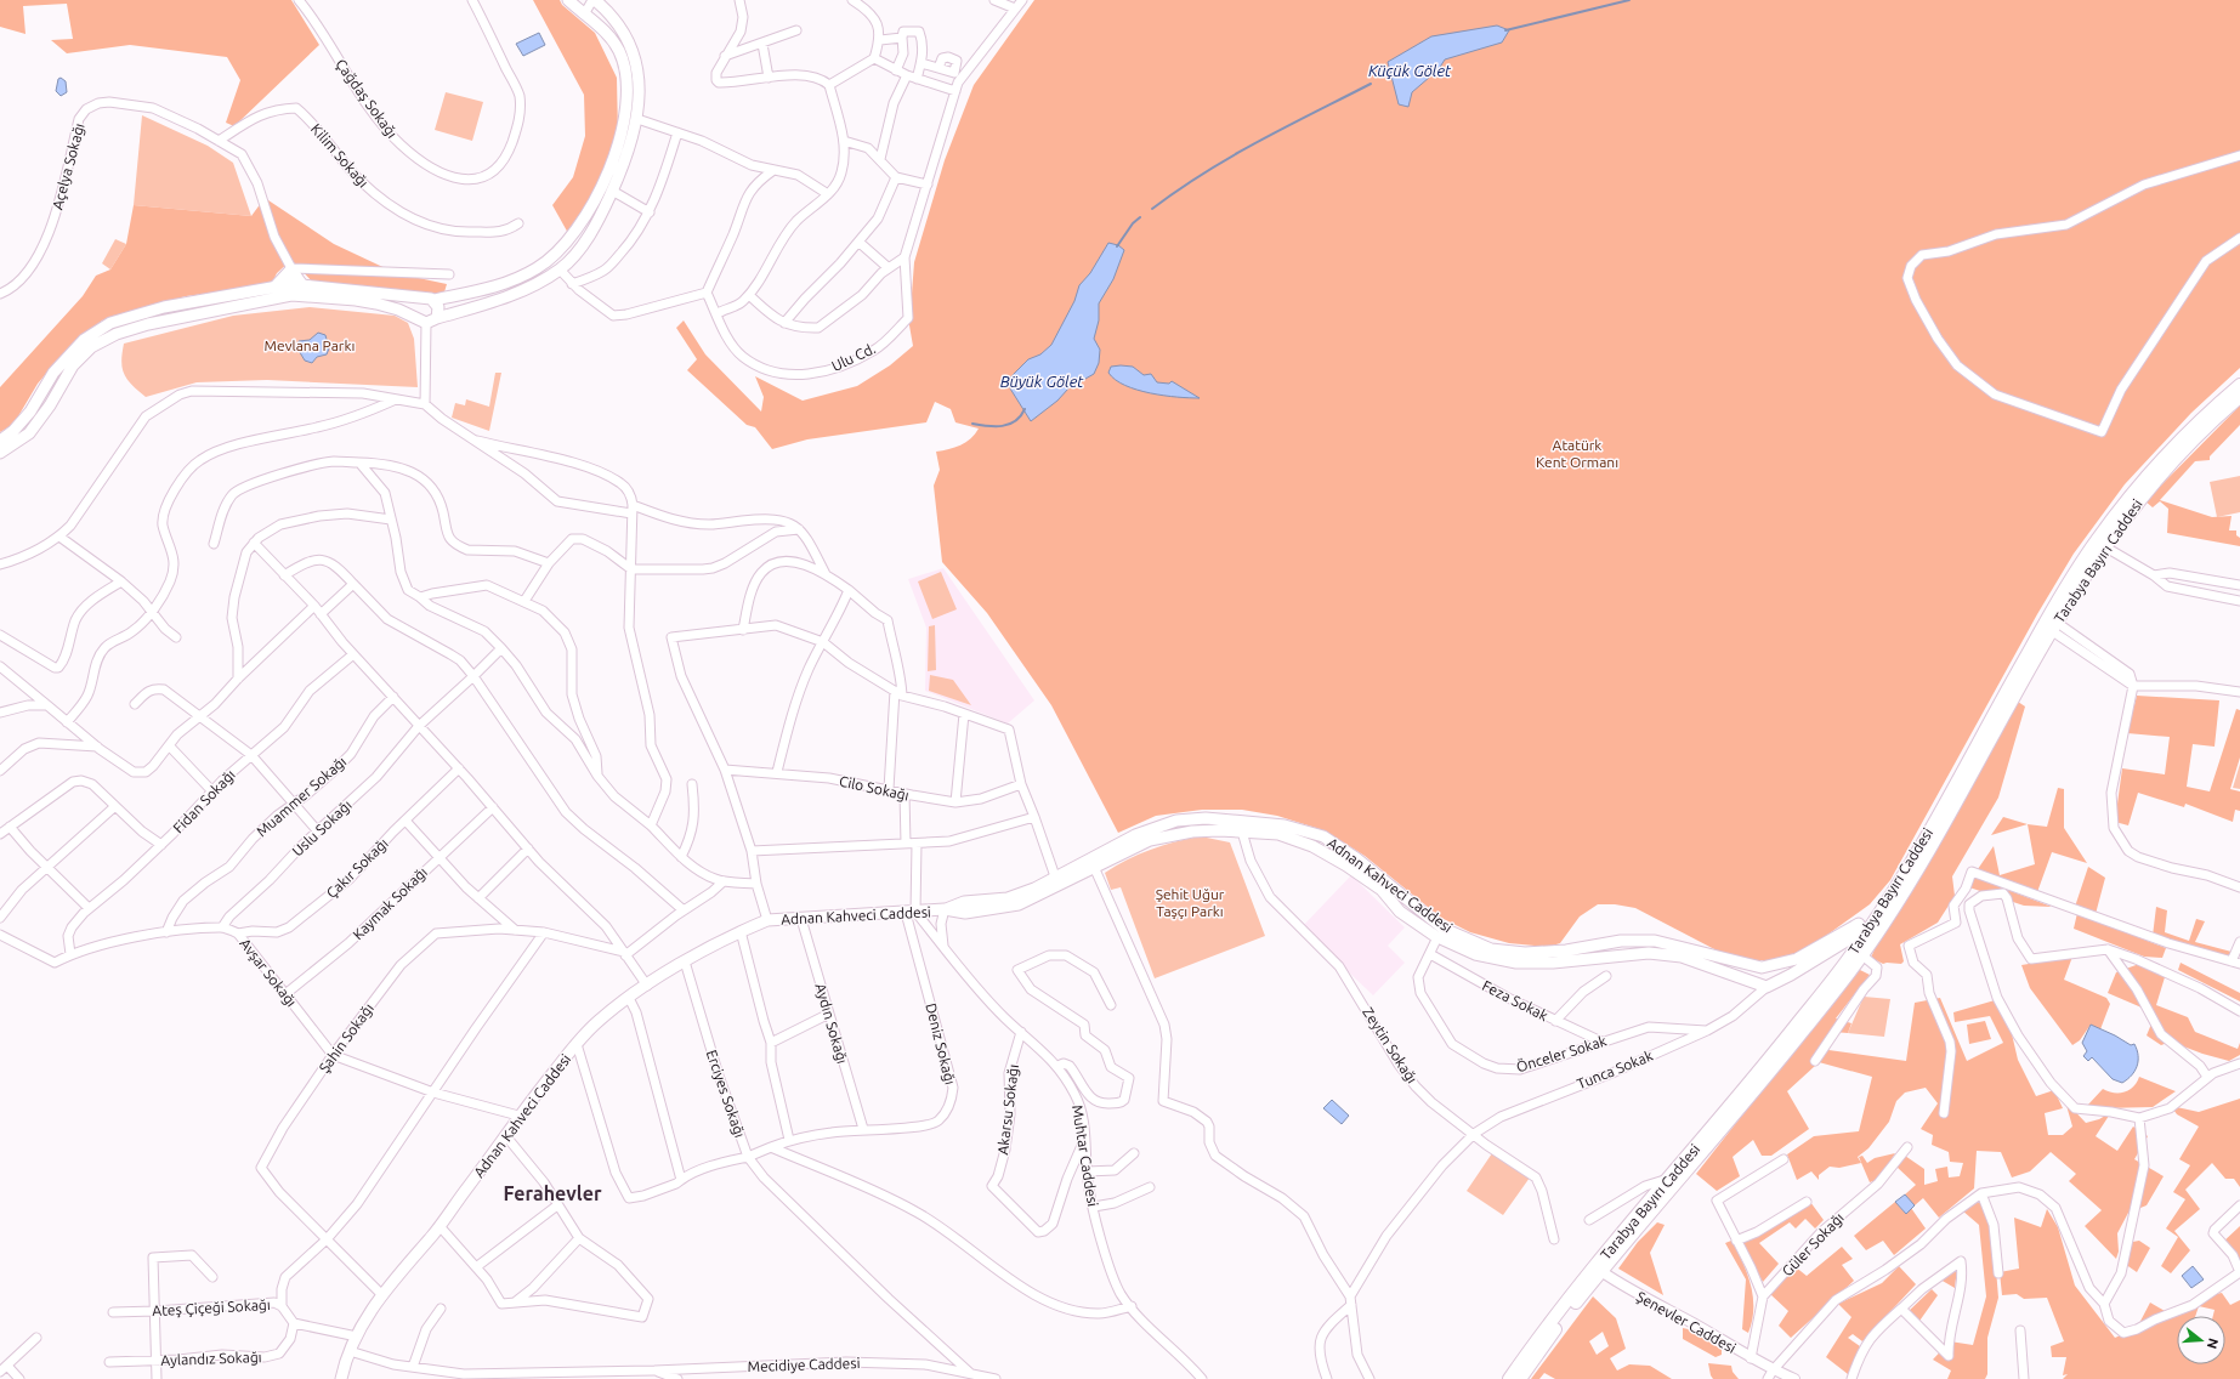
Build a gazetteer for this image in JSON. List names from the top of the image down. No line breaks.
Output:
{"streets":{"main road":["Tarabya Bayırı Caddesi","Adnan Kahveci Caddesi"],"street":["Çağdaş Sokağı","Kilim Sokağı","Açelya Sokağı","Ulu Cd.","Cilo Sokağı","Muammer Sokağı","Fidan Sokağı","Uslu Sokağı","Çakır Sokağı","Kaymak Sokağı","Avşar Sokağı","Feza Sokak","Aydın Sokağı","Şahin Sokağı","Deniz Sokağı","Zeytin Sokağı","Önceler Sokak","Tunca Sokak","Erciyes Sokağı","Akarsu Sokağı","Muhtar Caddesi","Güler Sokağı","Ateş Çiçeği Sokağı","Şenevler Caddesi","Aylandız Sokağı","Mecidiye Caddesi"]},"crossings":[["Kilim Sokağı","Açelya Sokağı"],["Tarabya Bayırı Caddesi","Şenevler Caddesi"],["Muammer Sokağı","Avşar Sokağı"],["Fidan Sokağı","Avşar Sokağı"],["Uslu Sokağı","Avşar Sokağı"],["Çakır Sokağı","Avşar Sokağı"],["Adnan Kahveci Caddesi","Aydın Sokağı"],["Adnan Kahveci Caddesi","Şahin Sokağı"],["Adnan Kahveci Caddesi","Deniz Sokağı"],["Adnan Kahveci Caddesi","Zeytin Sokağı"],["Adnan Kahveci Caddesi","Önceler Sokak"],["Adnan Kahveci Caddesi","Tunca Sokak"],["Adnan Kahveci Caddesi","Erciyes Sokağı"],["Adnan Kahveci Caddesi","Muhtar Caddesi"],["Adnan Kahveci Caddesi","Mecidiye Caddesi"],["Kaymak Sokağı","Avşar Sokağı"],["Avşar Sokağı","Şahin Sokağı"],["Feza Sokak","Önceler Sokak"],["Aydın Sokağı","Deniz Sokağı"],["Deniz Sokağı","Erciyes Sokağı"],["Deniz Sokağı","Muhtar Caddesi"],["Zeytin Sokağı","Tunca Sokak"],["Önceler Sokak","Tunca Sokak"],["Akarsu Sokağı","Muhtar Caddesi"],["Ateş Çiçeği Sokağı","Aylandız Sokağı"]],"districts":["Ferahevler"],"water":["Küçük Gölet","Büyük Gölet"],"parks":["Mevlana Parkı","Atatürk Kent Ormanı","Şehit Uğur Taşçı Parkı"],"north":"right"}
